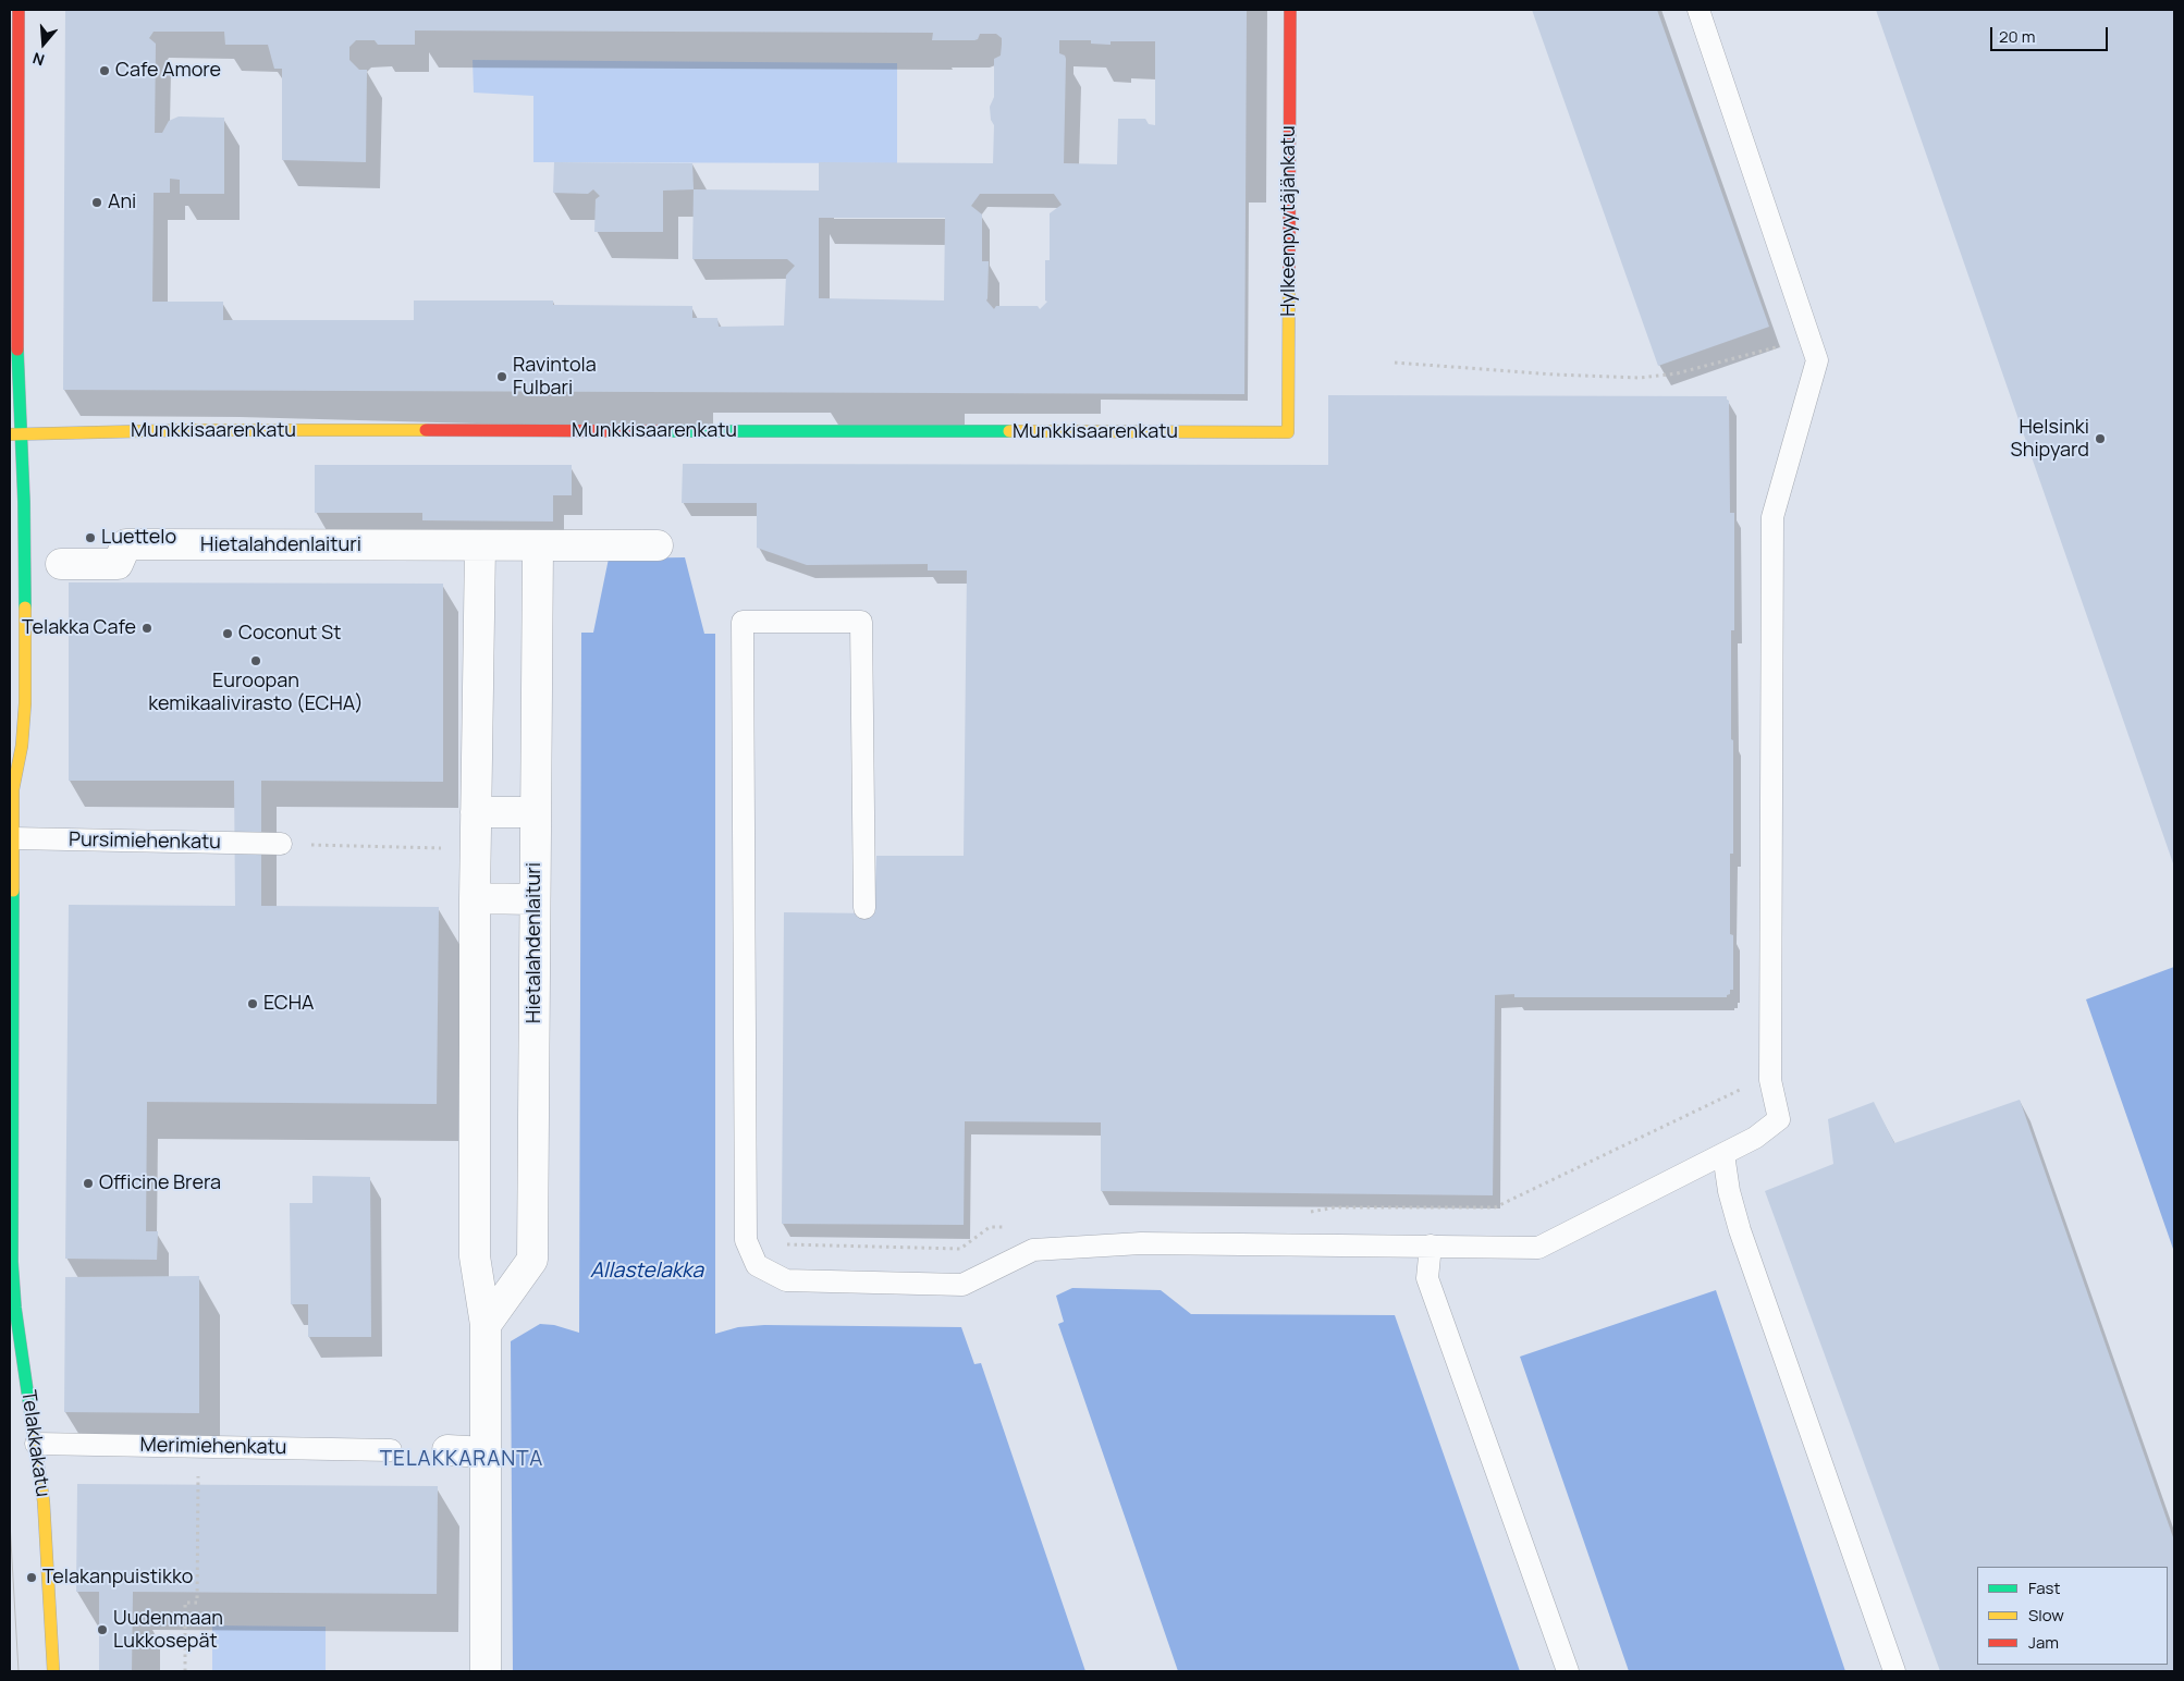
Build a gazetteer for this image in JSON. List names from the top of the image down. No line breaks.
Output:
{"streets":{"street":["Hylkeenpyytäjänkatu","Munkkisaarenkatu","Hietalahdenlaituri","Telakkakatu"],"lane":["Pursimiehenkatu","Merimiehenkatu"]},"crossings":[["Hylkeenpyytäjänkatu","Munkkisaarenkatu"],["Munkkisaarenkatu","Telakkakatu"],["Pursimiehenkatu","Telakkakatu"],["Telakkakatu","Merimiehenkatu"]],"districts":["TELAKKARANTA"],"water":["Allastelakka"],"places":["Cafe Amore","Ani","Ravintola Fulbari","Helsinki Shipyard","Luettelo","Telakka Cafe","Coconut St","Euroopan kemikaalivirasto (ECHA)","ECHA","Officine Brera","Telakanpuistikko","Uudenmaan Lukkosepät"],"legend":["Fast","Slow","Jam"],"scale_bar":"20 m","north":"bottom"}
